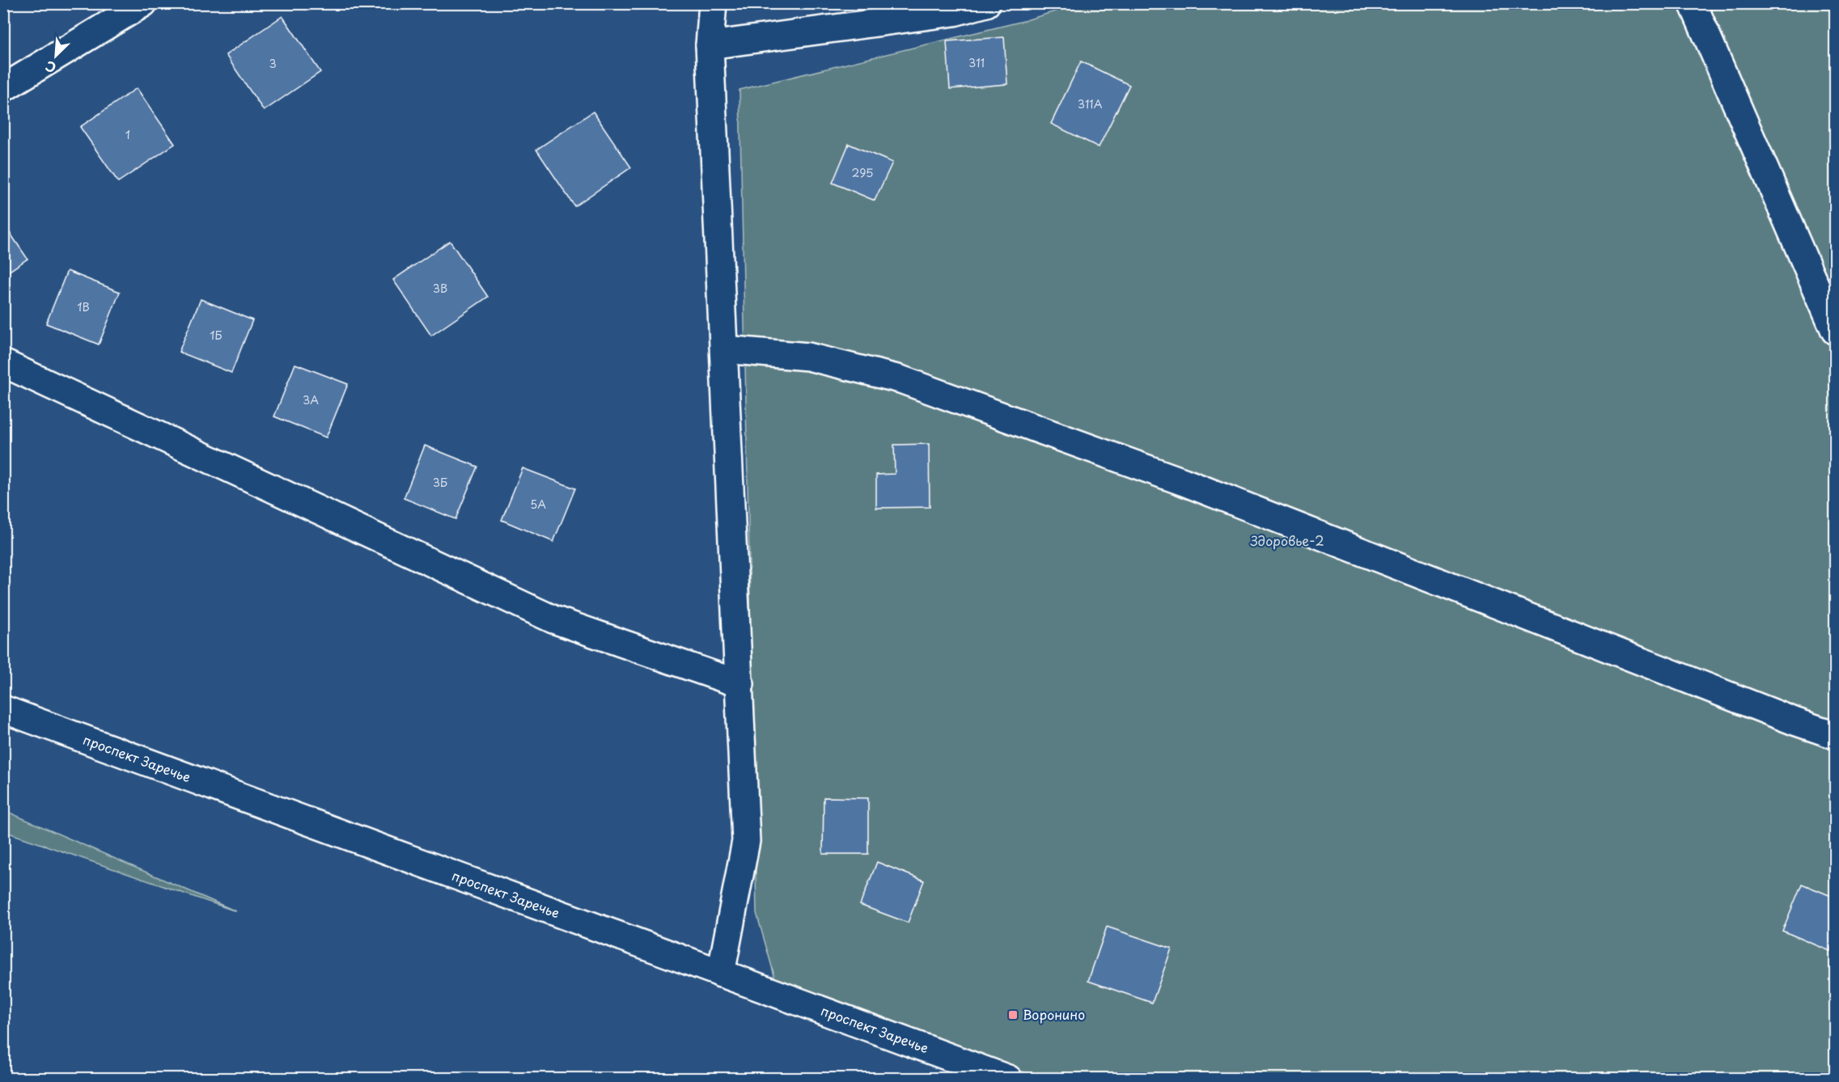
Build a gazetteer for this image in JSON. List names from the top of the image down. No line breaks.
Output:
{"streets":{"street":["проспект Заречье"]},"parks":["Здоровье-2"],"places":{"transit":["Воронино"]},"house_numbers":["311","3","311А","1","295","3В","1В","1Б","3А","3Б","5А"],"north":"bottom left"}
